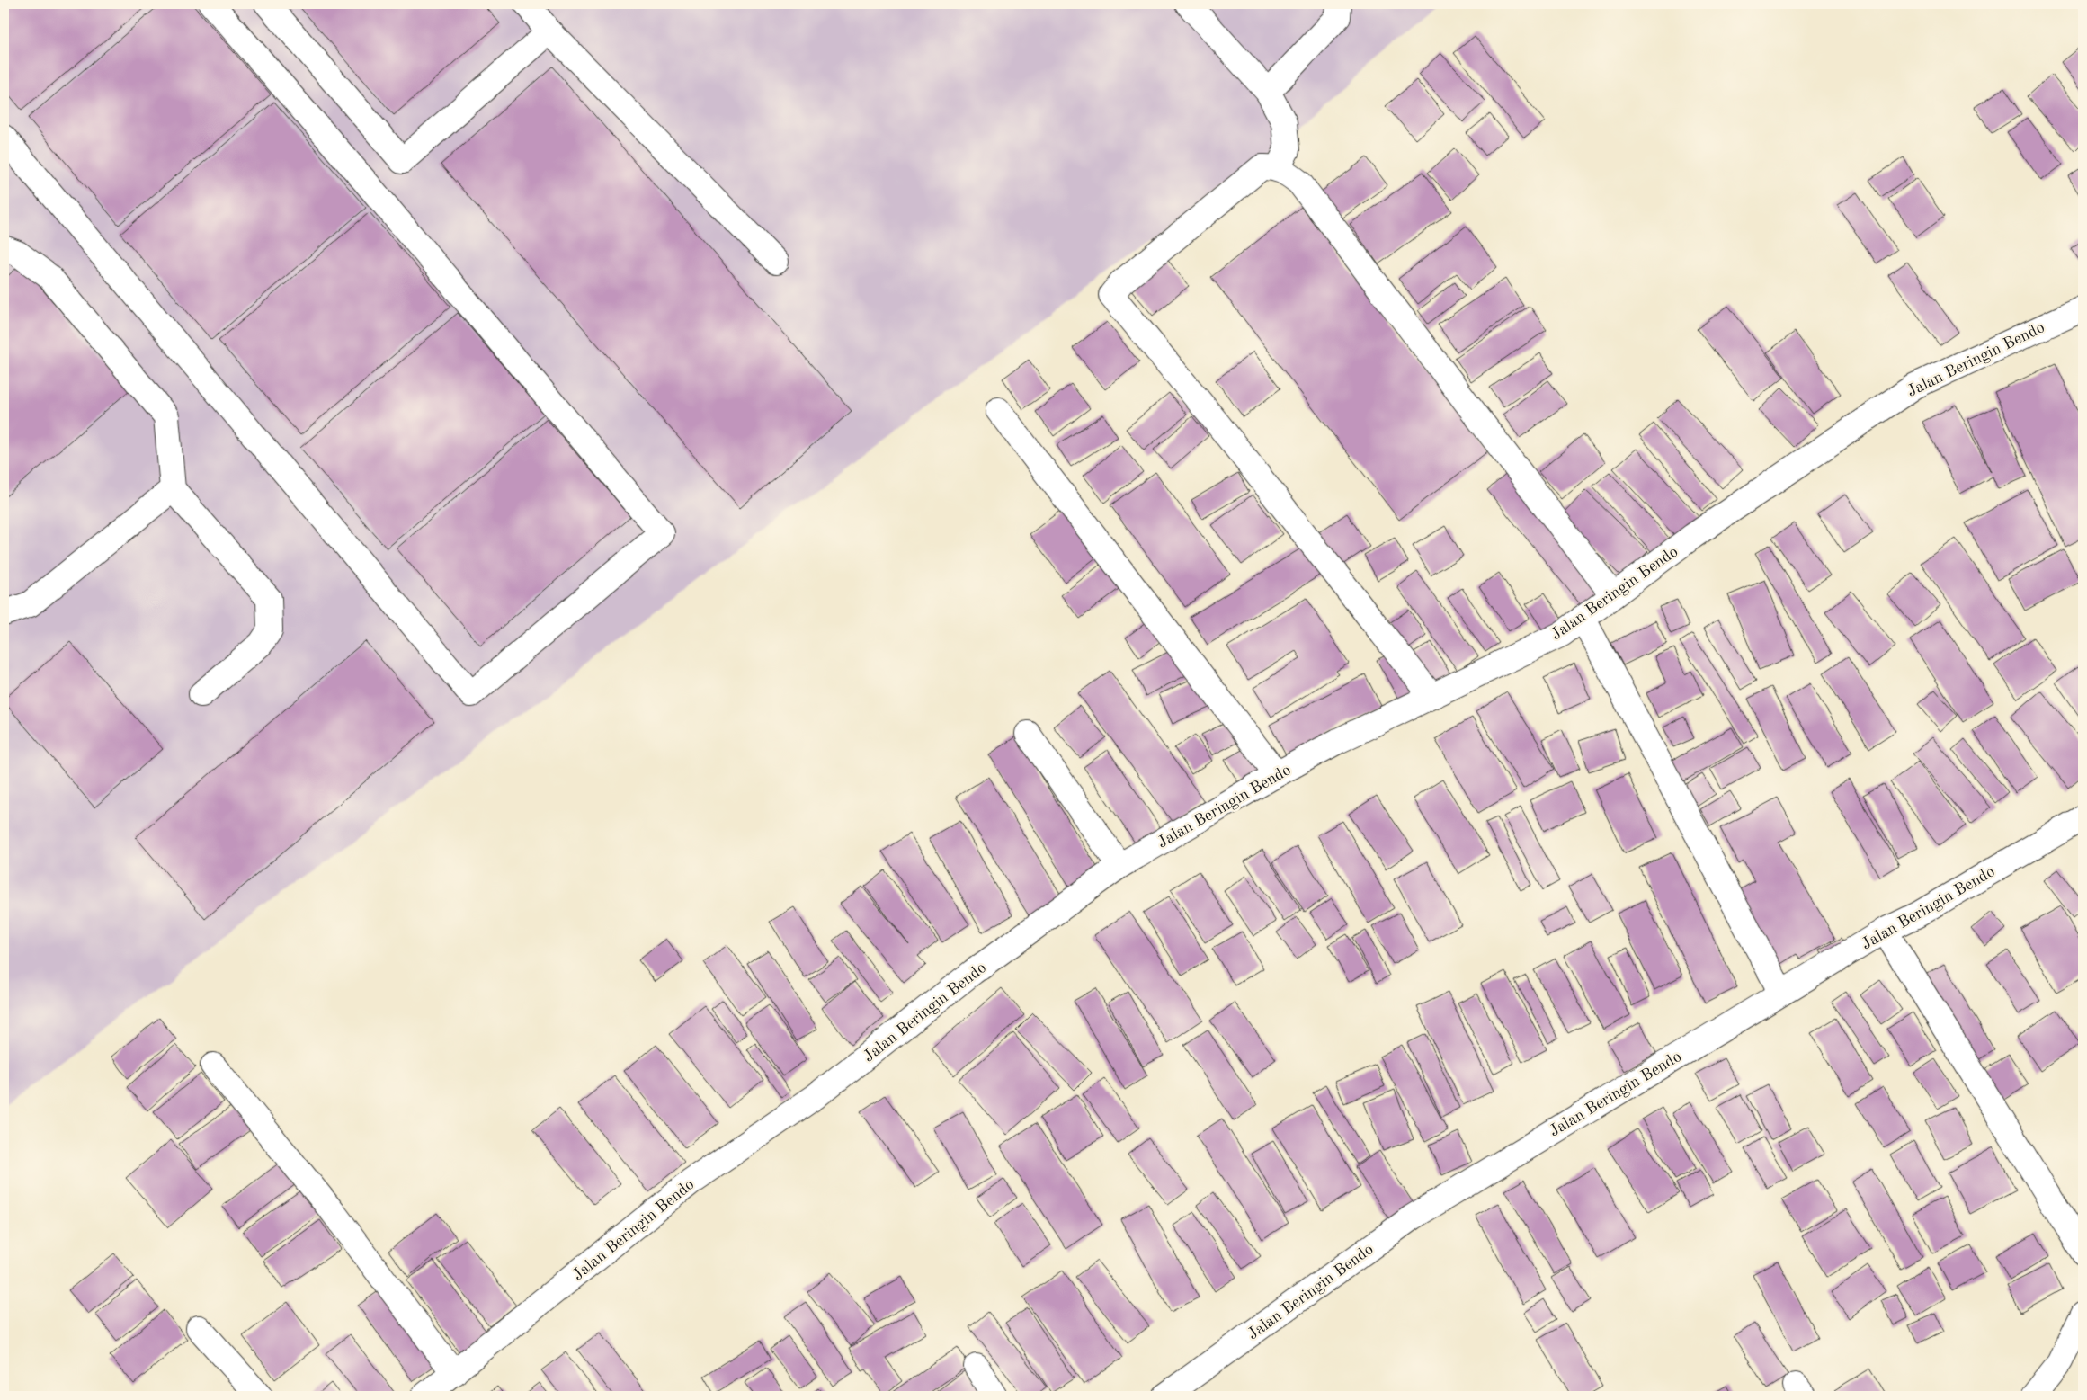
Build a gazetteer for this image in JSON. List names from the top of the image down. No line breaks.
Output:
{"streets":{"street":["Jalan Beringin Bendo"]}}
